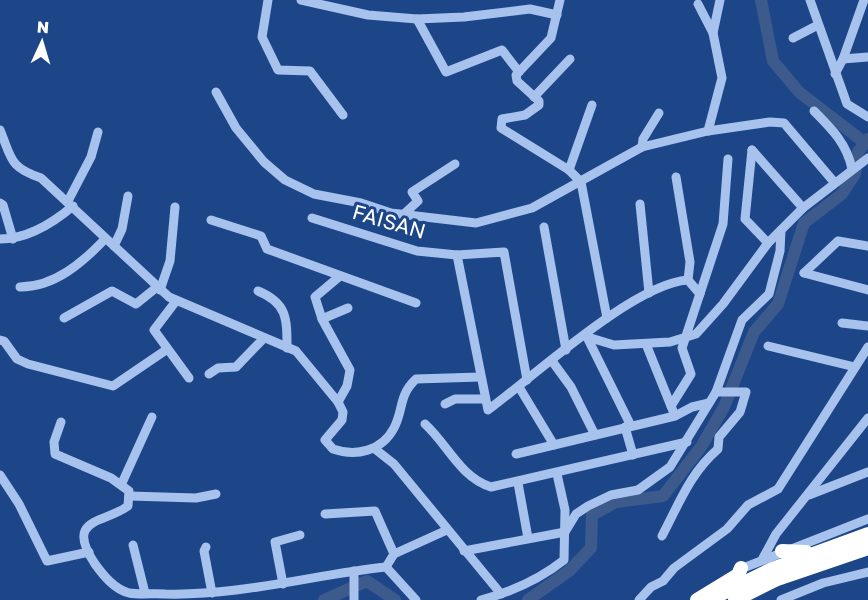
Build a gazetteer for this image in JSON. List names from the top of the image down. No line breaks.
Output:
{"streets":{"street":["FAISAN"]},"north":"top"}
